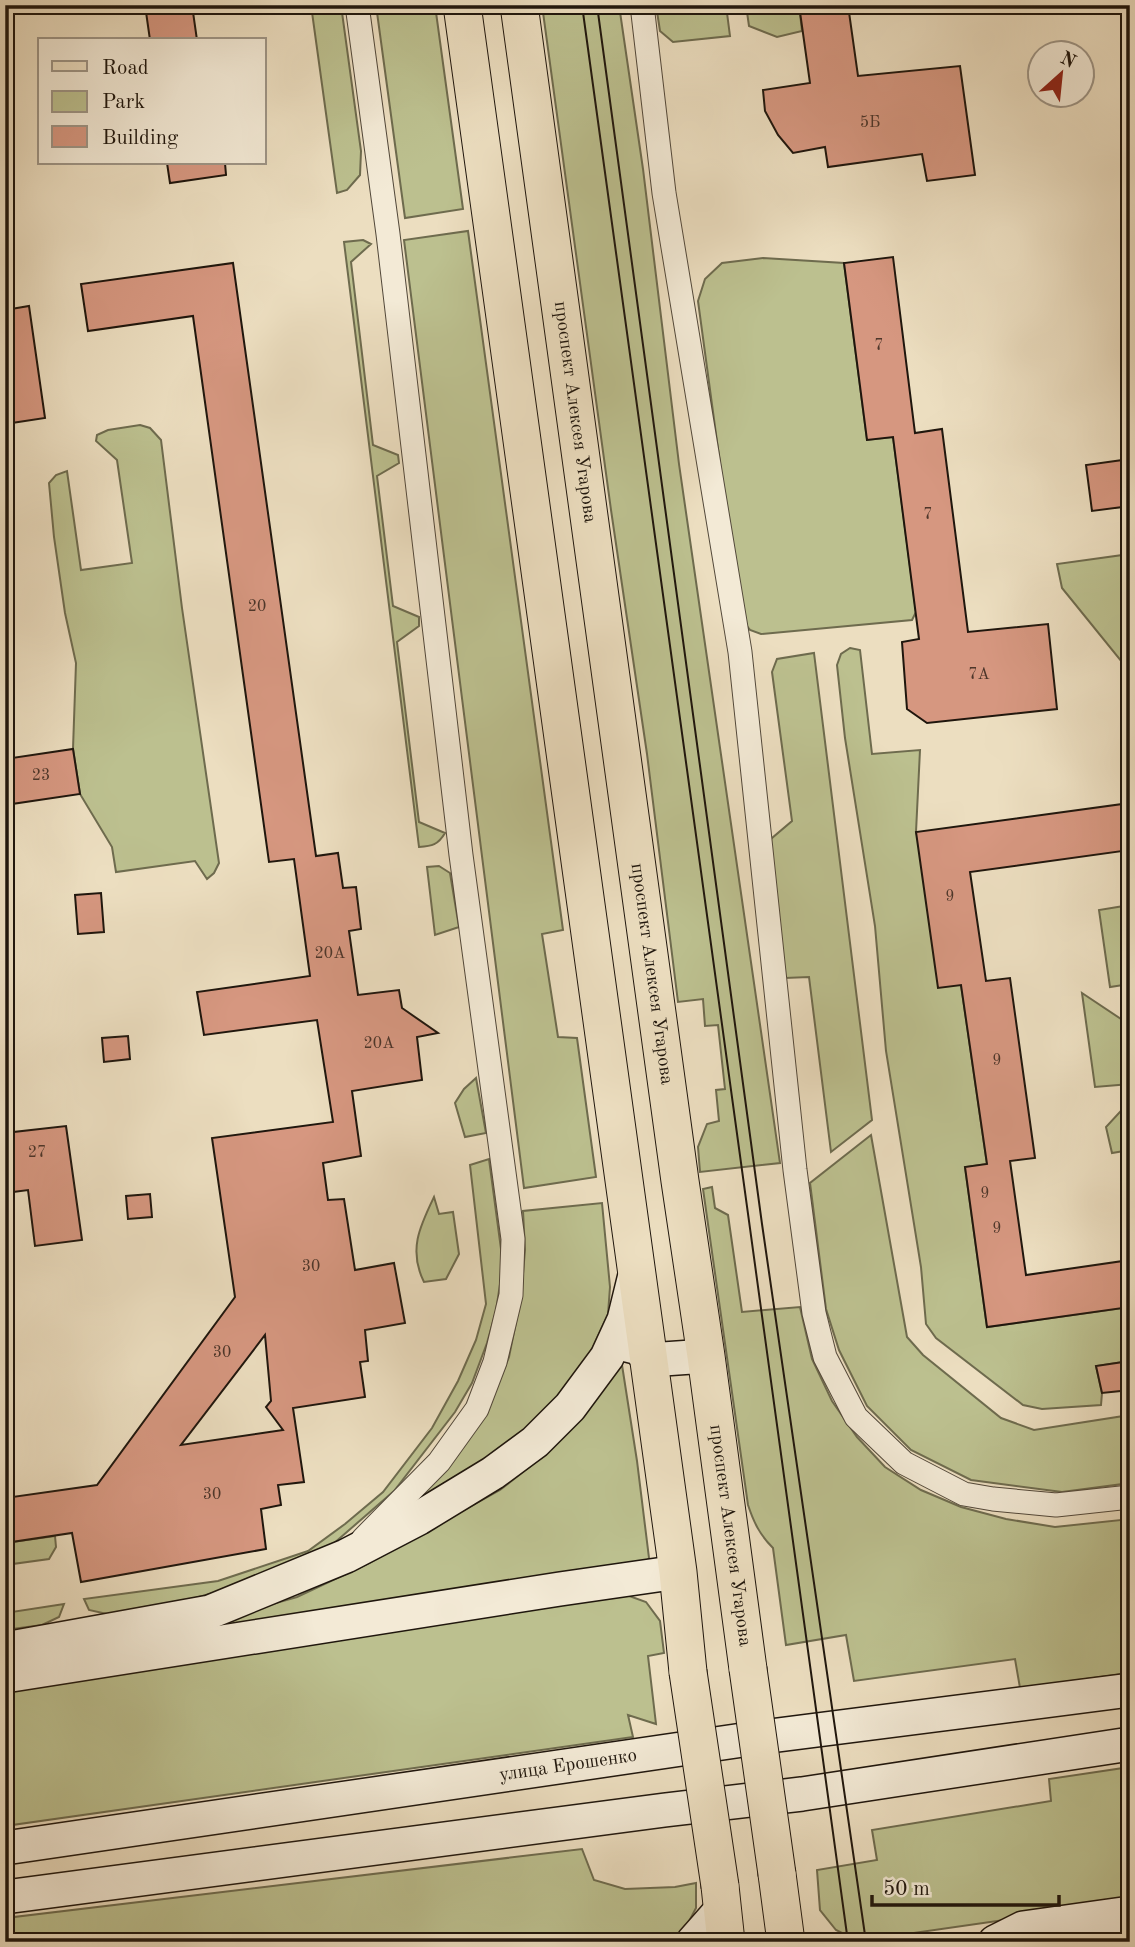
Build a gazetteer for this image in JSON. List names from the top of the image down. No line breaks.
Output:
{"streets":{"main road":["проспект Алексея Угарова","улица Ерошенко"]},"house_numbers":["5Б","7","7","20","7А","23","9","20А","20А","9","27","9","9","30","30","30"],"legend":["Road","Park","Building"],"scale_bar":"50 m","north":"top right"}
